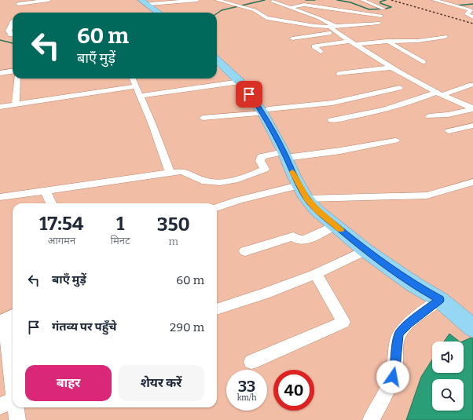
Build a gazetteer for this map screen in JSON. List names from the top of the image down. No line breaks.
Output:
{"page":{"turn":["60 m","बाएँ मुड़ें"],"eta":["17:54","आगमन","1","मिनट","350","m"],"list":[{"name":"बाएँ मुड़ें","value":"60 m"},{"name":"गंतव्य पर पहुँचे","value":"290 m"}],"buttons":["बाहर","शेयर करें"],"speed":"33 km/h","limit":"40"}}
